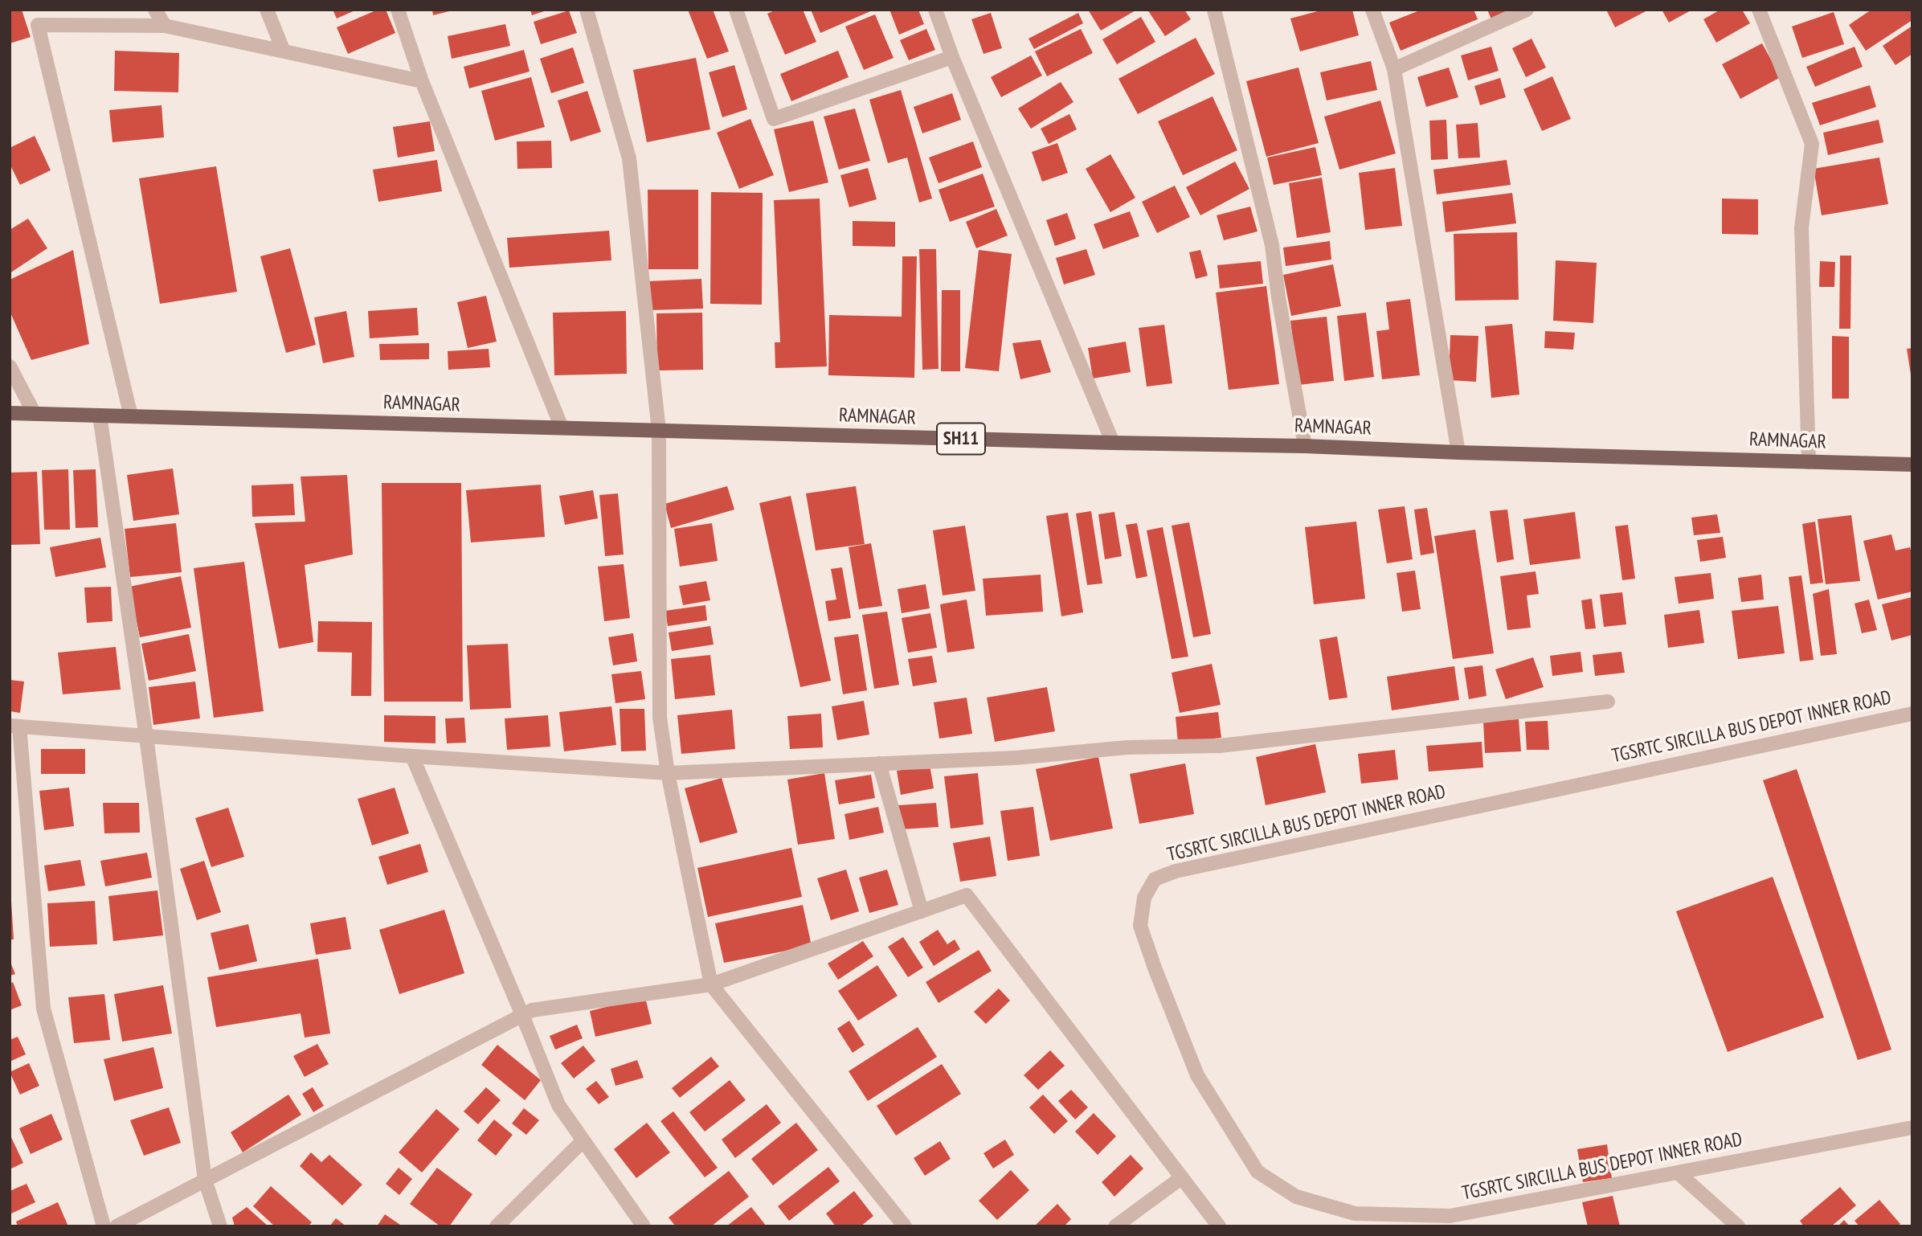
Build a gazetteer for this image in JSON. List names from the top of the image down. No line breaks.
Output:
{"streets":{"main road":["RAMNAGAR","SH11"],"street":["TGSRTC SIRCILLA BUS DEPOT INNER ROAD"]}}
